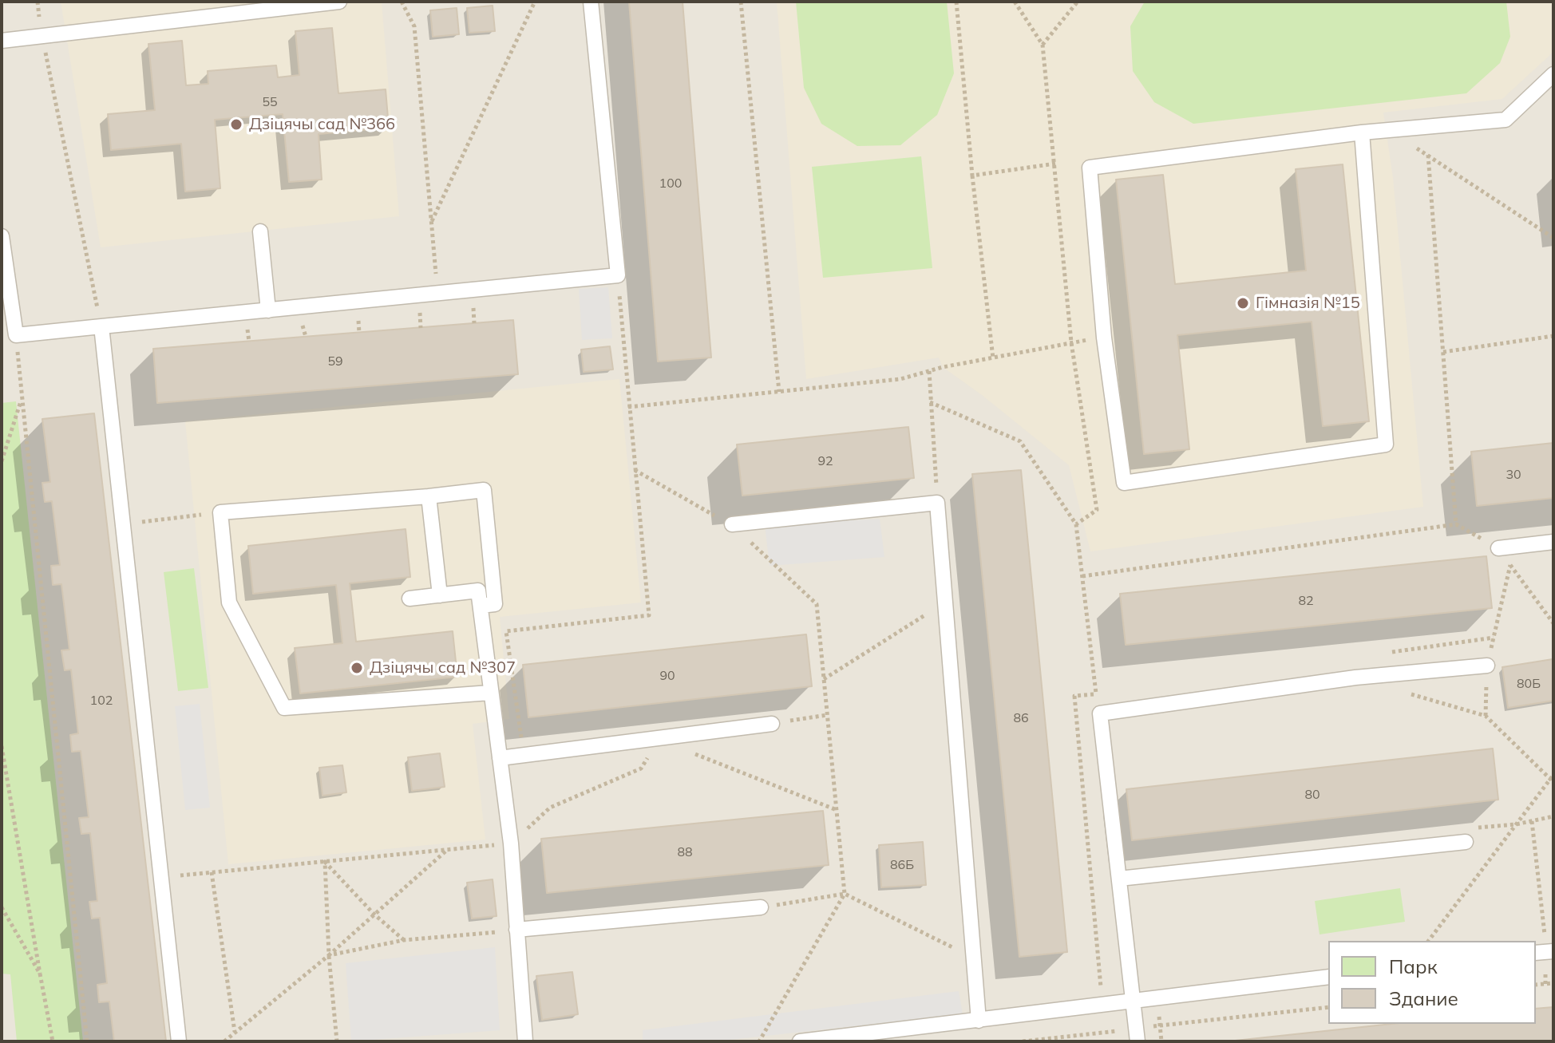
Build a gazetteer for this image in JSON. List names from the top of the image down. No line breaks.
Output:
{"places":["Дзіцячы сад №366","Гімназія №15","Дзіцячы сад №307"],"house_numbers":["55","100","59","92","30","82","90","80Б","102","86","80","88","86Б"],"legend":["Парк","Здание"]}
